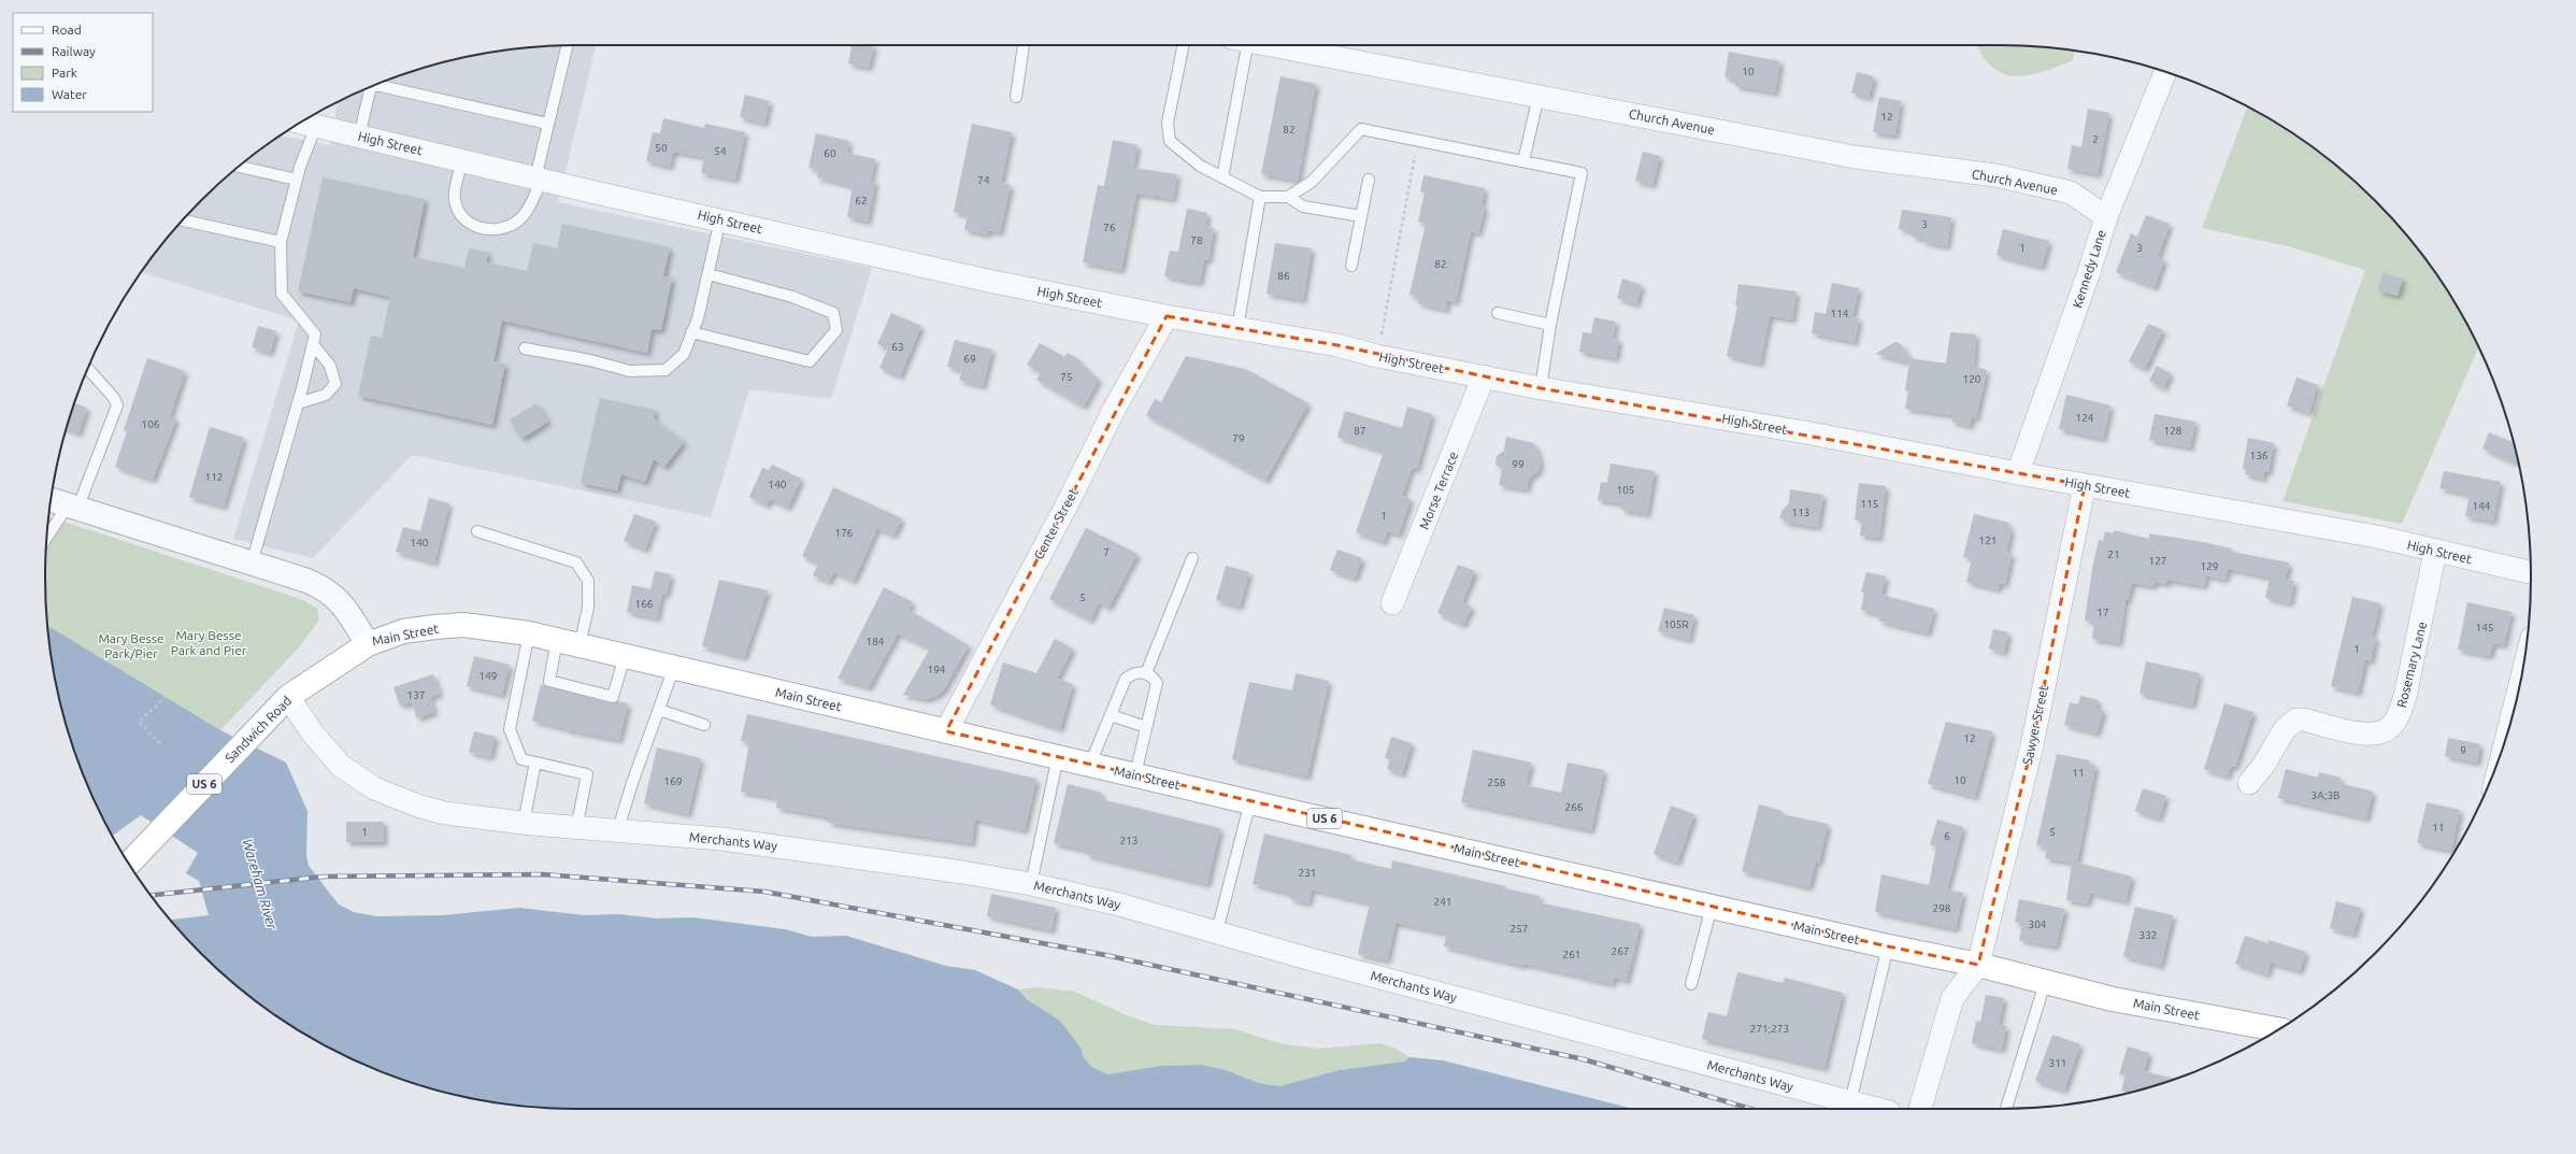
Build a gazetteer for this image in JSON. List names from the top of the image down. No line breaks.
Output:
{"streets":{"main road":["Main Street","Sandwich Road","US 6"],"street":["Church Avenue","High Street","Kennedy Lane","Morse Terrace","Center Street","Rosemary Lane","Sawyer Street","Merchants Way"]},"crossings":[["Church Avenue","Kennedy Lane"],["High Street","Kennedy Lane"],["High Street","Morse Terrace"],["High Street","Center Street"],["High Street","Rosemary Lane"],["High Street","Sawyer Street"],["Center Street","Main Street"],["Main Street","Sawyer Street"],["Main Street","Sandwich Road"],["Sandwich Road","Merchants Way"]],"water":["Wareham River"],"parks":["Mary Besse Park and Pier","Mary Besse Park/Pier"],"house_numbers":["10","12","82","2","50","54","60","74","62","3","76","78","1","3","82","86","114","63","69","75","120","124","106","87","128","79","136","99","112","140","105","115","144","113","1","176","121","140","7","21","127","129","5","166","17","105R","145","184","1","194","149","137","12","9","11","10","169","258","3A;3B","266","11","1","5","6","213","231","241","298","304","257","332","267","261","271;273","311"],"legend":["Road","Railway","Park","Water"]}
